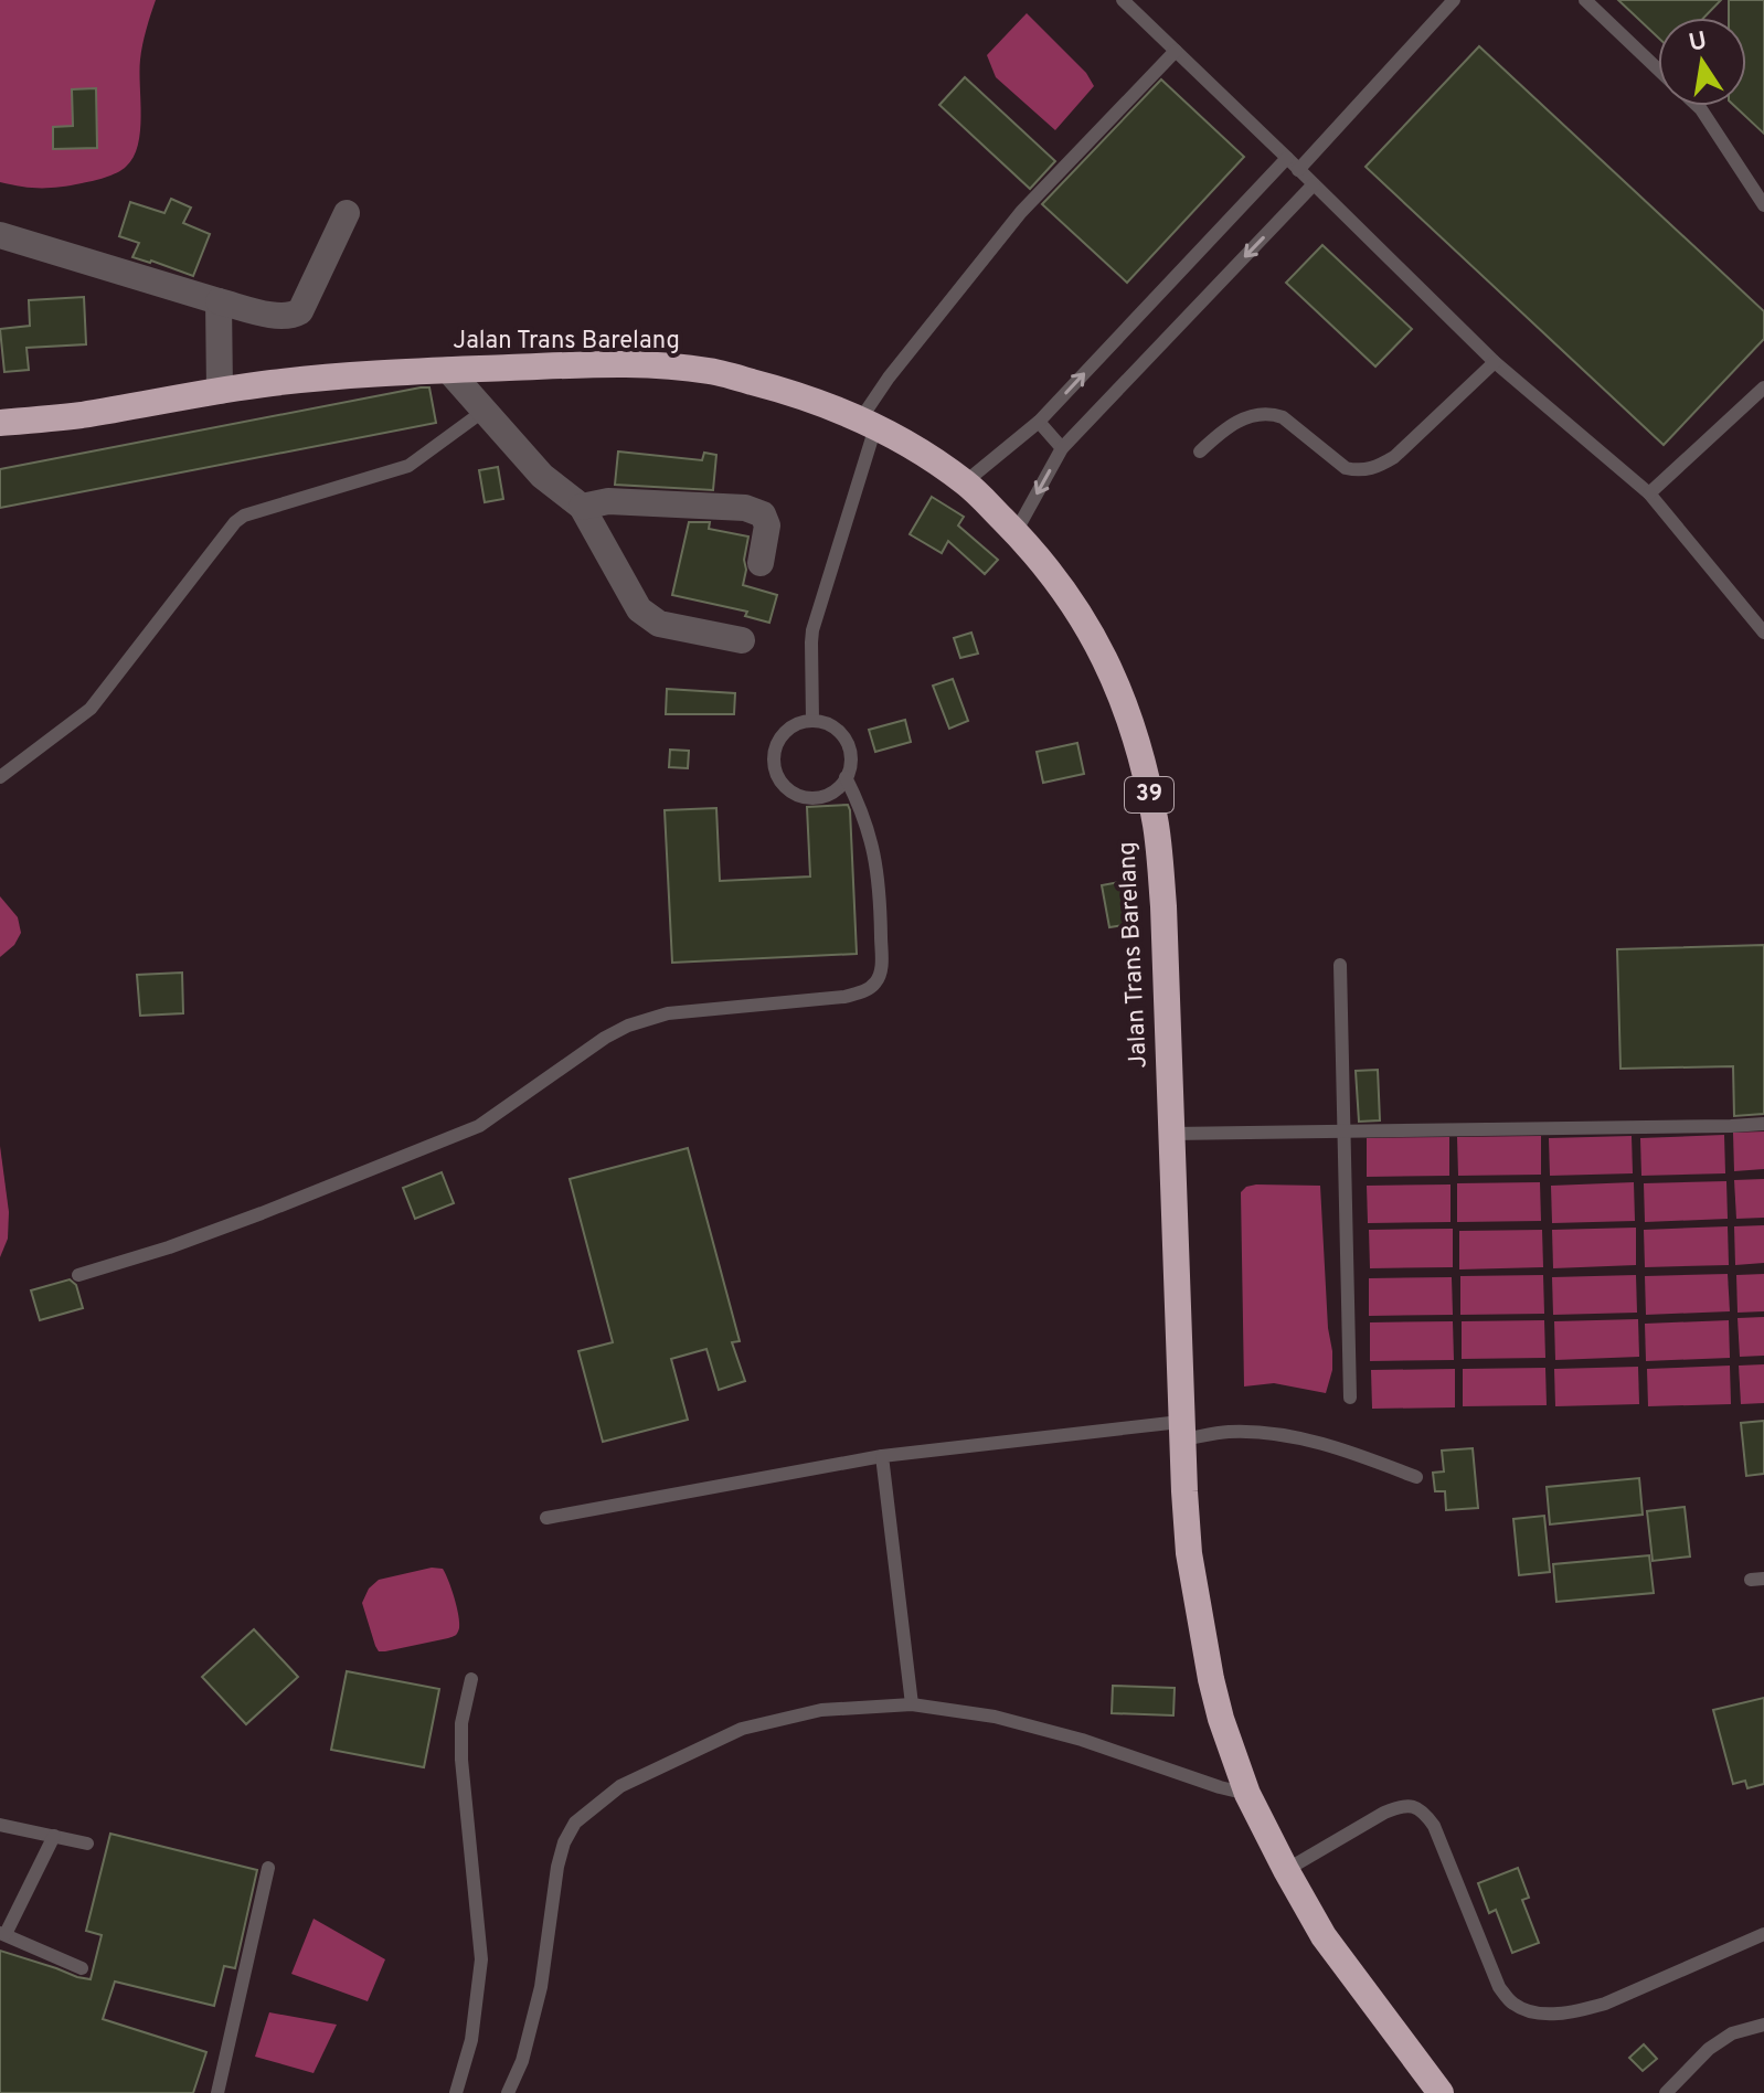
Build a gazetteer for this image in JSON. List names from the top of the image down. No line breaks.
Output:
{"streets":{"highway":["Jalan Trans Barelang","39"]},"north":"top"}
